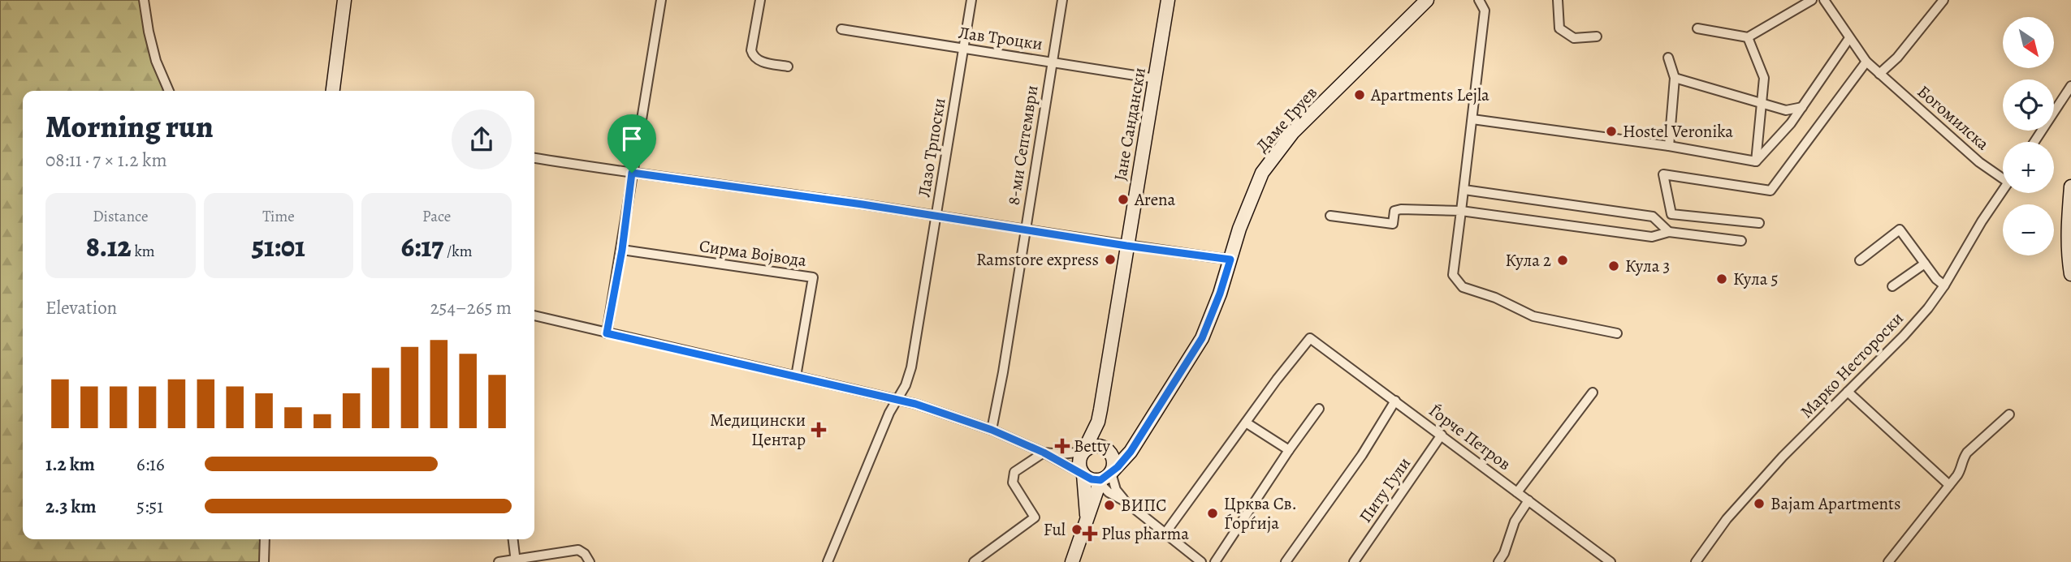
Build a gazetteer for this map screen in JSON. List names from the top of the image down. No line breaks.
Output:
{"streets":{"street":["Лав Троцки","Богомилска","Даме Груев","Јане Сандански","8-ми Септември","Лазо Трпоски","Сирма Војвода","Марко Нестороски","Ѓорче Петров","Питу Гули"]},"crossings":[["Лав Троцки","Јане Сандански"],["Лав Троцки","8-ми Септември"],["Лав Троцки","Лазо Трпоски"],["Даме Груев","Јане Сандански"],["Ѓорче Петров","Питу Гули"]],"places":{"other":["Apartments Lejla","Hostel Veronika","Arena","Ramstore express","Кула 2","Кула 3","Кула 5","Bajam Apartments","ВИПС","Црква Св. Ѓoрѓијa","Ful"],"health":["Медицински Центар","Betty","Plus pharma"]},"north":"bottom right","page":{"map_buttons":["+","−"],"heading":["Morning run","08:11 · 7 × 1.2 km"],"stats":[["Distance","8.12 km"],["Time","51:01"],["Pace","6:17 /km"]],"chart":["Elevation","254–265 m"],"list":[{"name":"1.2 km","note":"6:16"},{"name":"2.3 km","note":"5:51"}]}}
